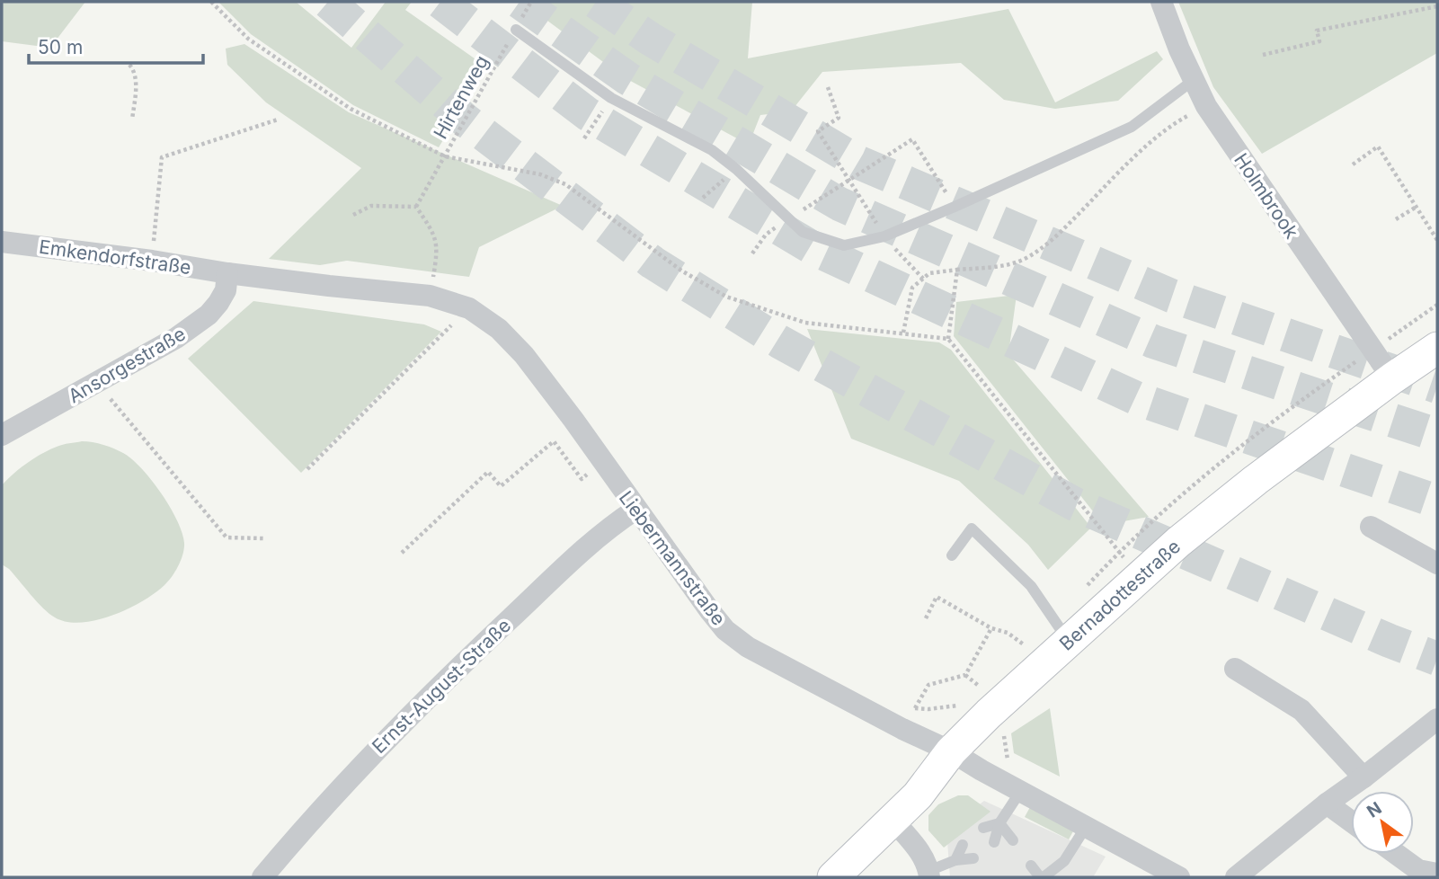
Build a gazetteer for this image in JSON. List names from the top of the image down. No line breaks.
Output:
{"streets":{"street":["Holmbrook","Emkendorfstraße","Ansorgestraße","Liebermannstraße","Bernadottestraße","Ernst-August-Straße"],"path":["Hirtenweg"]},"crossings":[["Holmbrook","Bernadottestraße"],["Emkendorfstraße","Ansorgestraße"],["Emkendorfstraße","Liebermannstraße"],["Ansorgestraße","Liebermannstraße"],["Liebermannstraße","Bernadottestraße"],["Liebermannstraße","Ernst-August-Straße"]],"scale_bar":"50 m","north":"top left"}
